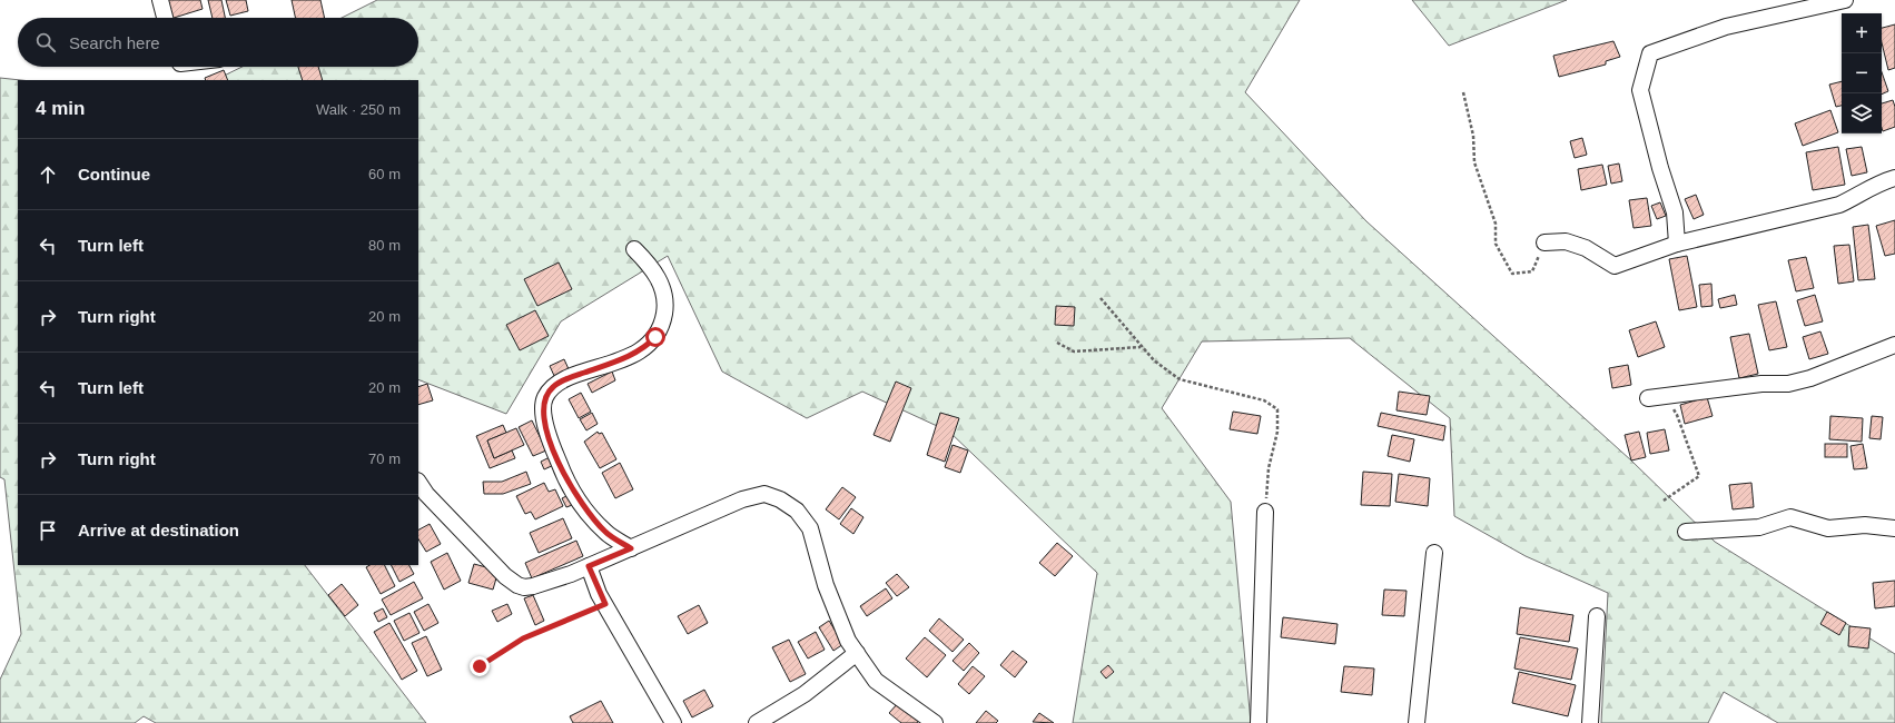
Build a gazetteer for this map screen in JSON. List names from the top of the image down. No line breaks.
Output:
{"page":{"map_buttons":["+","−"],"search":"Search here","heading":["4 min","Walk · 250 m"],"list":[["Continue","60 m"],["Turn left","80 m"],["Turn right","20 m"],["Turn left","20 m"],["Turn right","70 m"],"Arrive at destination"]}}
